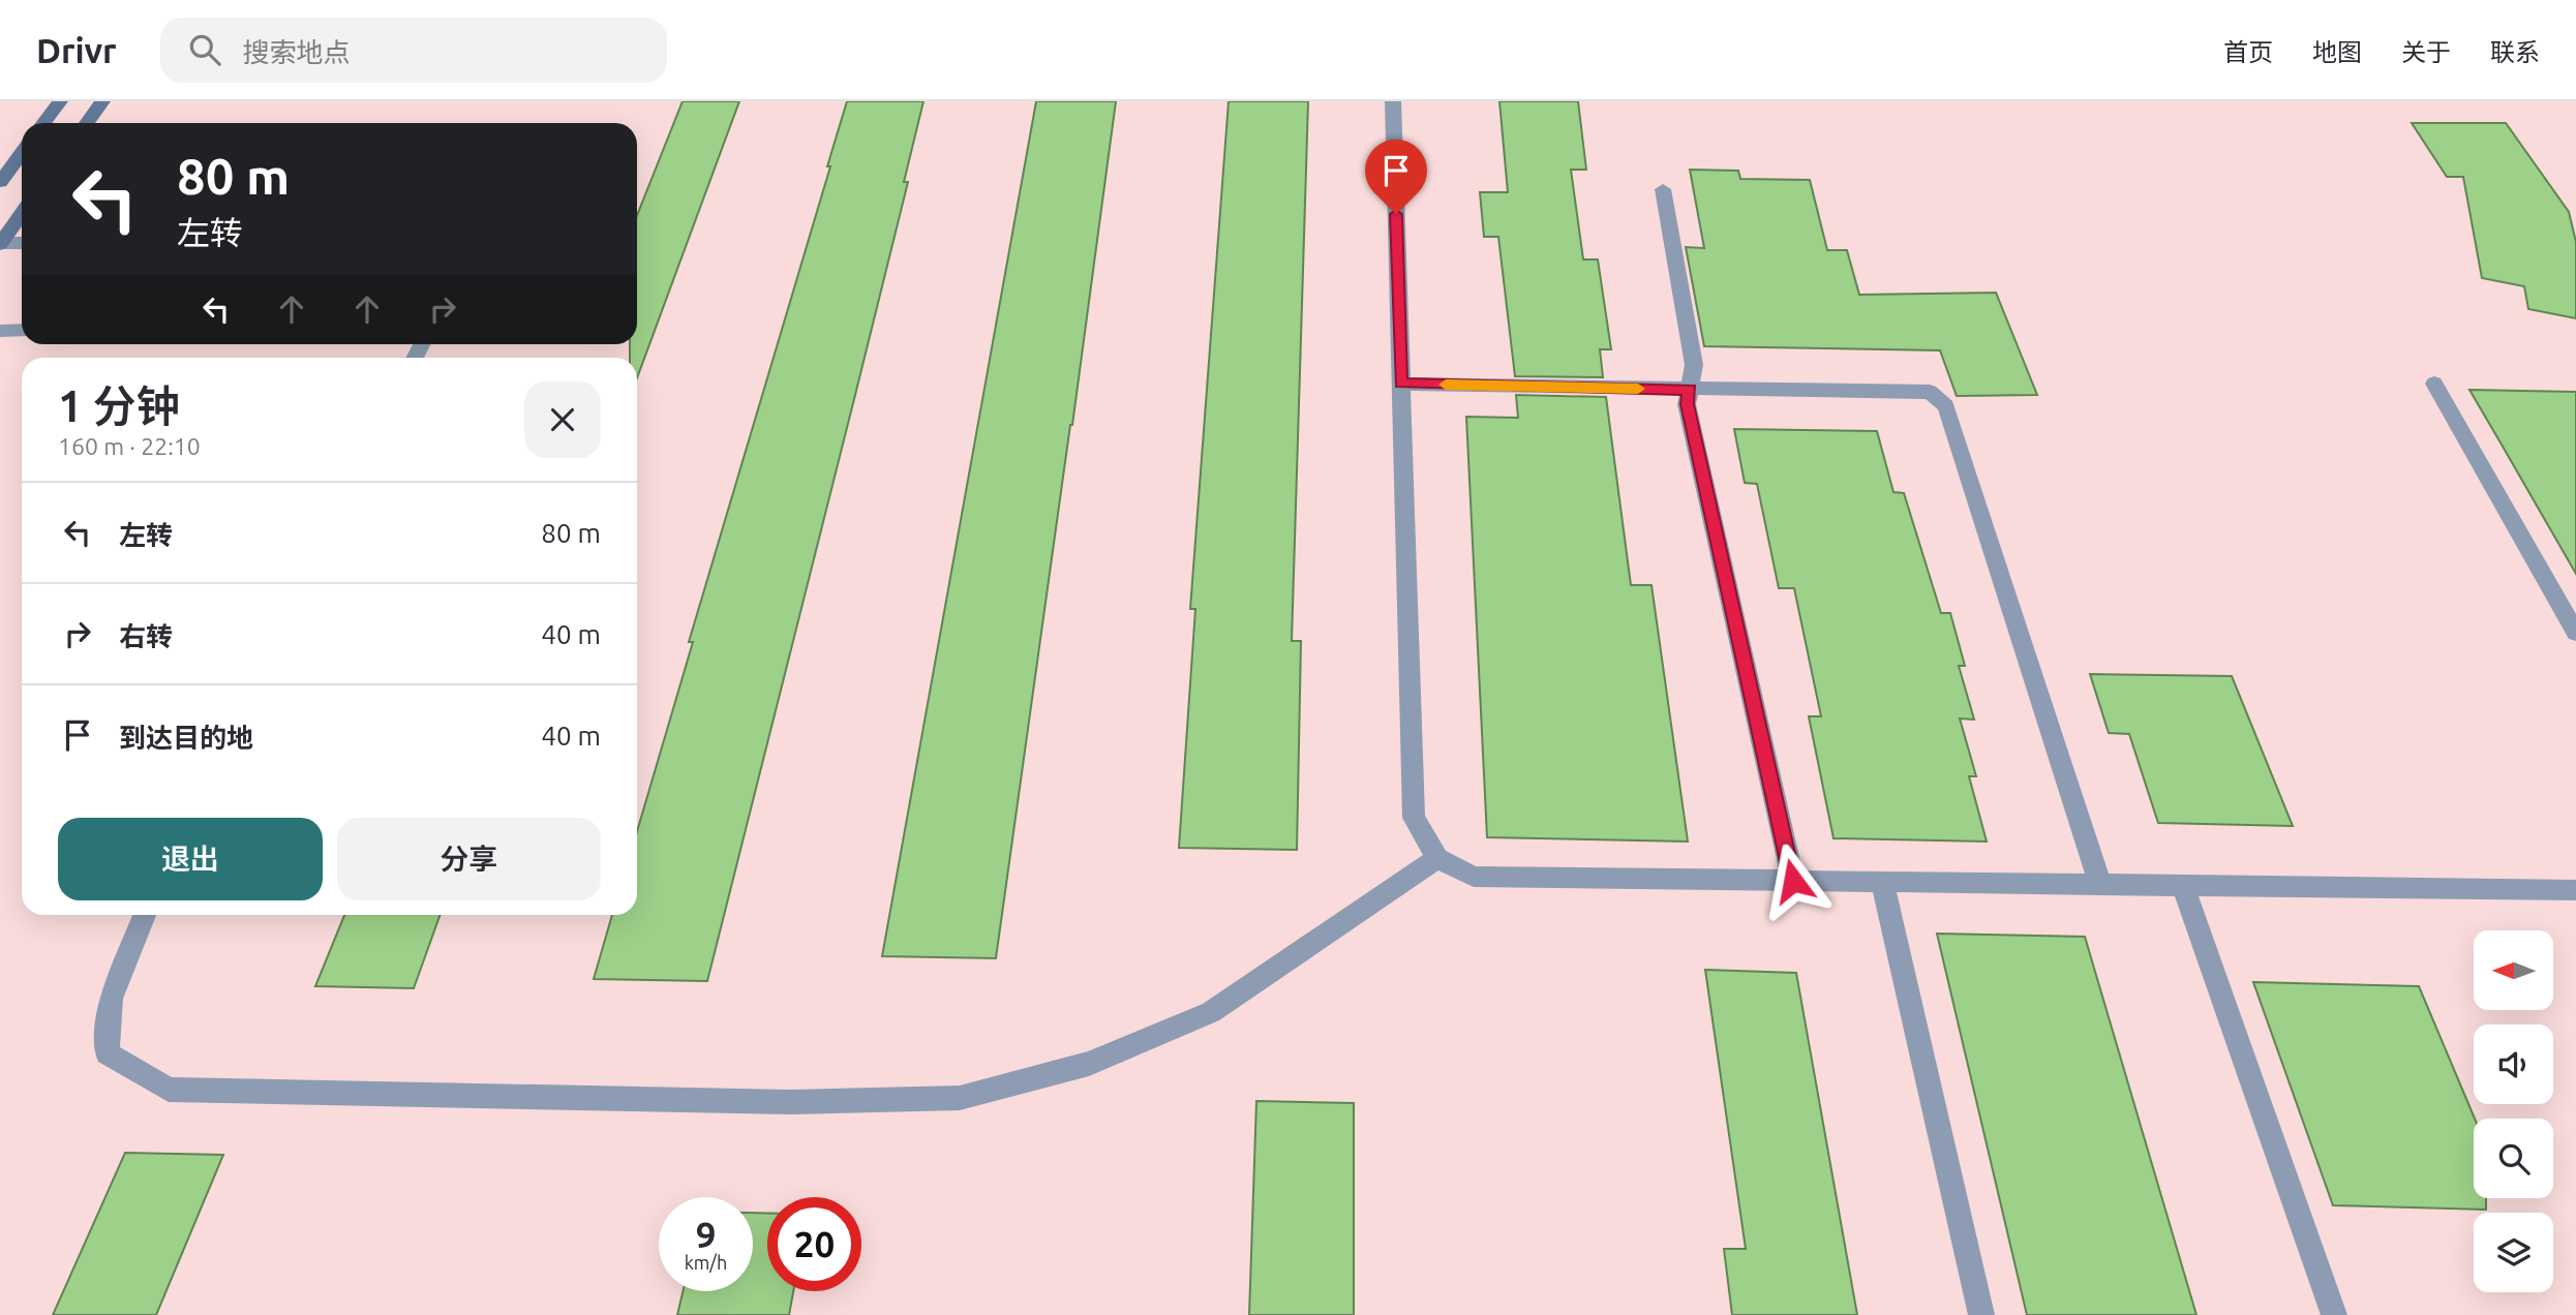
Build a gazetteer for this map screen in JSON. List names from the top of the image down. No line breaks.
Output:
{"north":"left","page":{"header":"Drivr","search":"搜索地点","nav":["首页","地图","关于","联系"],"turn":["80 m","左转"],"heading":["1 分钟","160 m · 22:10"],"list":[{"name":"左转","value":"80 m"},{"name":"右转","value":"40 m"},{"name":"到达目的地","value":"40 m"}],"buttons":["退出","分享"],"speed":"9 km/h","limit":"20"}}
